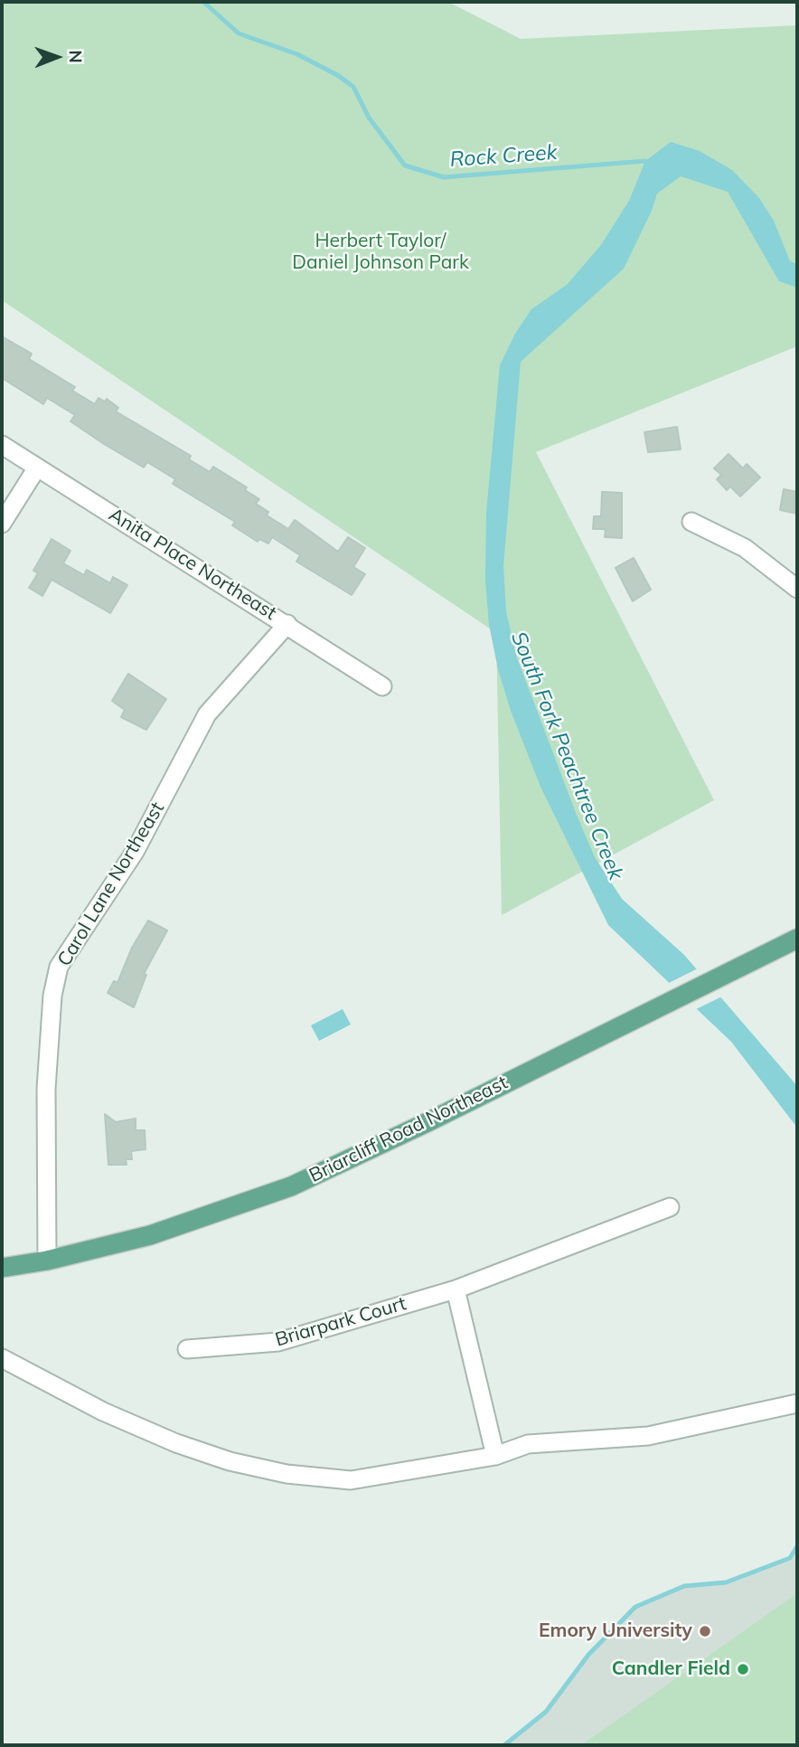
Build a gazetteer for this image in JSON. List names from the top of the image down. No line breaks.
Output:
{"streets":{"main road":["Briarcliff Road Northeast"],"street":["Anita Place Northeast","Carol Lane Northeast","Briarpark Court"]},"crossings":[["Anita Place Northeast","Carol Lane Northeast"],["Carol Lane Northeast","Briarcliff Road Northeast"]],"water":["Rock Creek","South Fork Peachtree Creek"],"parks":["Herbert Taylor/ Daniel Johnson Park"],"places":["Emory University","Candler Field"],"north":"right"}
